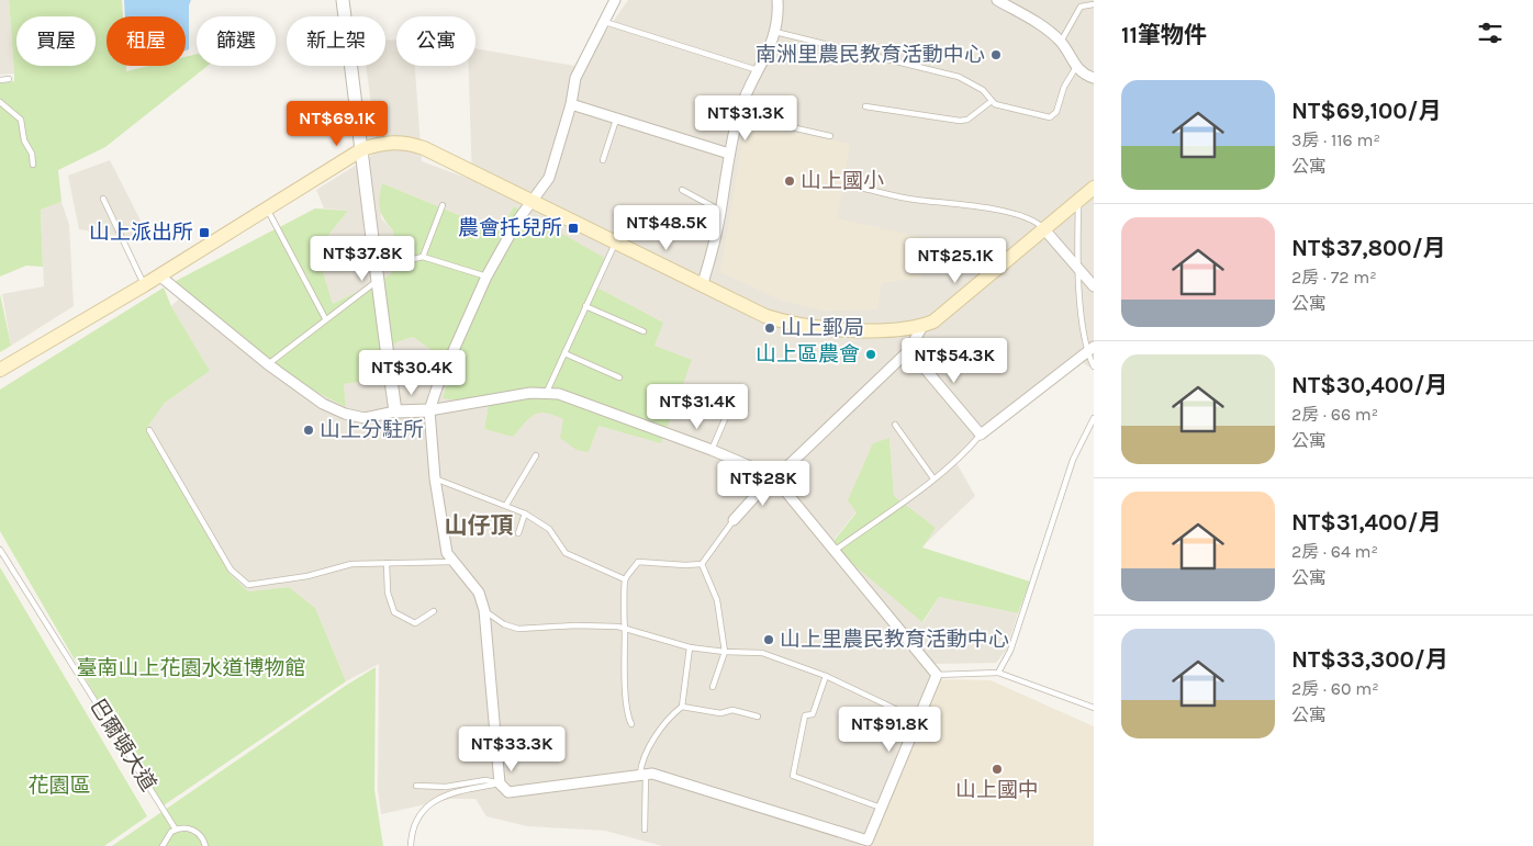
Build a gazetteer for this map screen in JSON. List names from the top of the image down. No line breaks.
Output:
{"streets":{"lane":["巴爾頓大道"]},"districts":["山仔頂"],"parks":["臺南山上花園水道博物館","花園區"],"places":{"other":["南洲里農民教育活動中心","山上國小","山上郵局","山上區農會","山上分駐所","山上里農民教育活動中心","山上國中"],"transit":["農會托兒所","山上派出所"]},"page":{"heading":"11筆物件","chip":["買屋","租屋","篩選","新上架","公寓"],"list":[{"name":"NT$69,100/月","note":"3房 · 116 m² · 公寓"},{"name":"NT$37,800/月","note":"2房 · 72 m² · 公寓"},{"name":"NT$30,400/月","note":"2房 · 66 m² · 公寓"},{"name":"NT$31,400/月","note":"2房 · 64 m² · 公寓"},{"name":"NT$33,300/月","note":"2房 · 60 m² · 公寓"}],"price":["NT$31.3K","NT$69.1K","NT$48.5K","NT$37.8K","NT$25.1K","NT$54.3K","NT$30.4K","NT$31.4K","NT$28K","NT$91.8K","NT$33.3K"]}}
